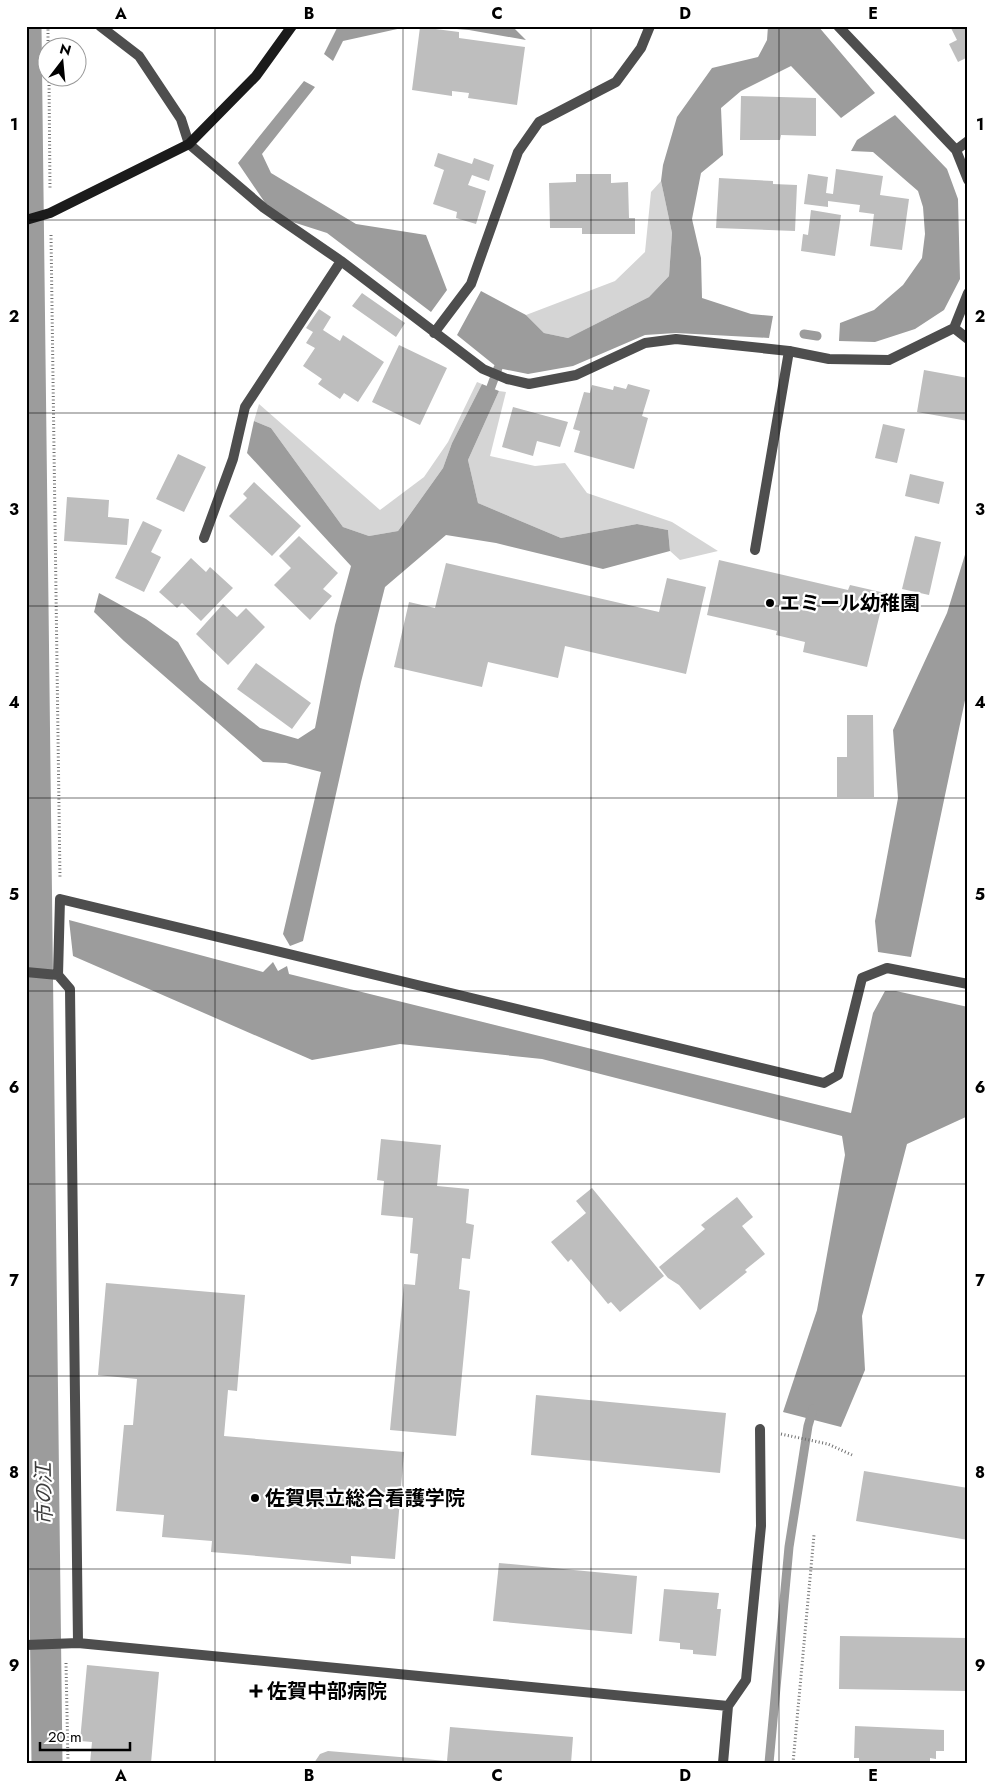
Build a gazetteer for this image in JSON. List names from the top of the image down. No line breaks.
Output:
{"water":["市の江"],"places":{"other":["エミール幼稚園","佐賀県立総合看護学院"],"health":["佐賀中部病院"]},"scale_bar":"20 m","north":"top","grid":{"columns":["A","B","C","D","E"],"rows":["1","2","3","4","5","6","7","8","9"]}}
